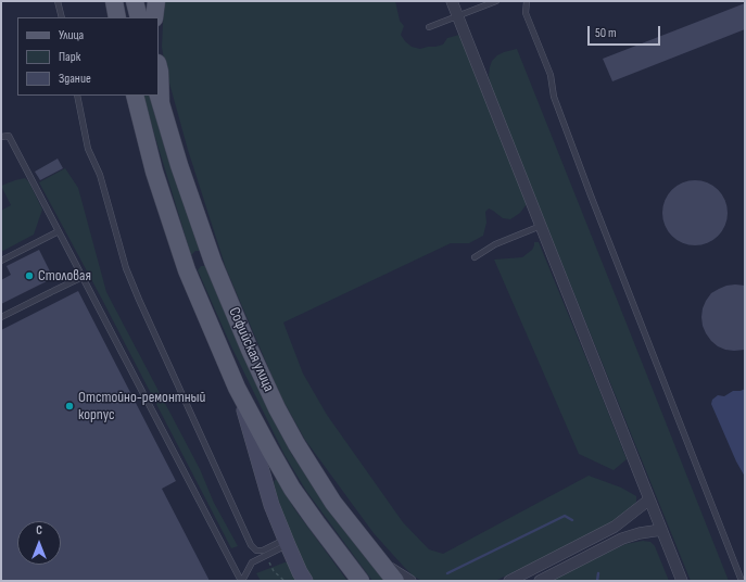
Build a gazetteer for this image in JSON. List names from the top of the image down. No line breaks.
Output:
{"streets":{"main road":["Софийская улица"]},"places":["Столовая","Отстойно-ремонтный корпус"],"legend":["Улица","Парк","Здание"],"scale_bar":"50 m","north":"top"}
